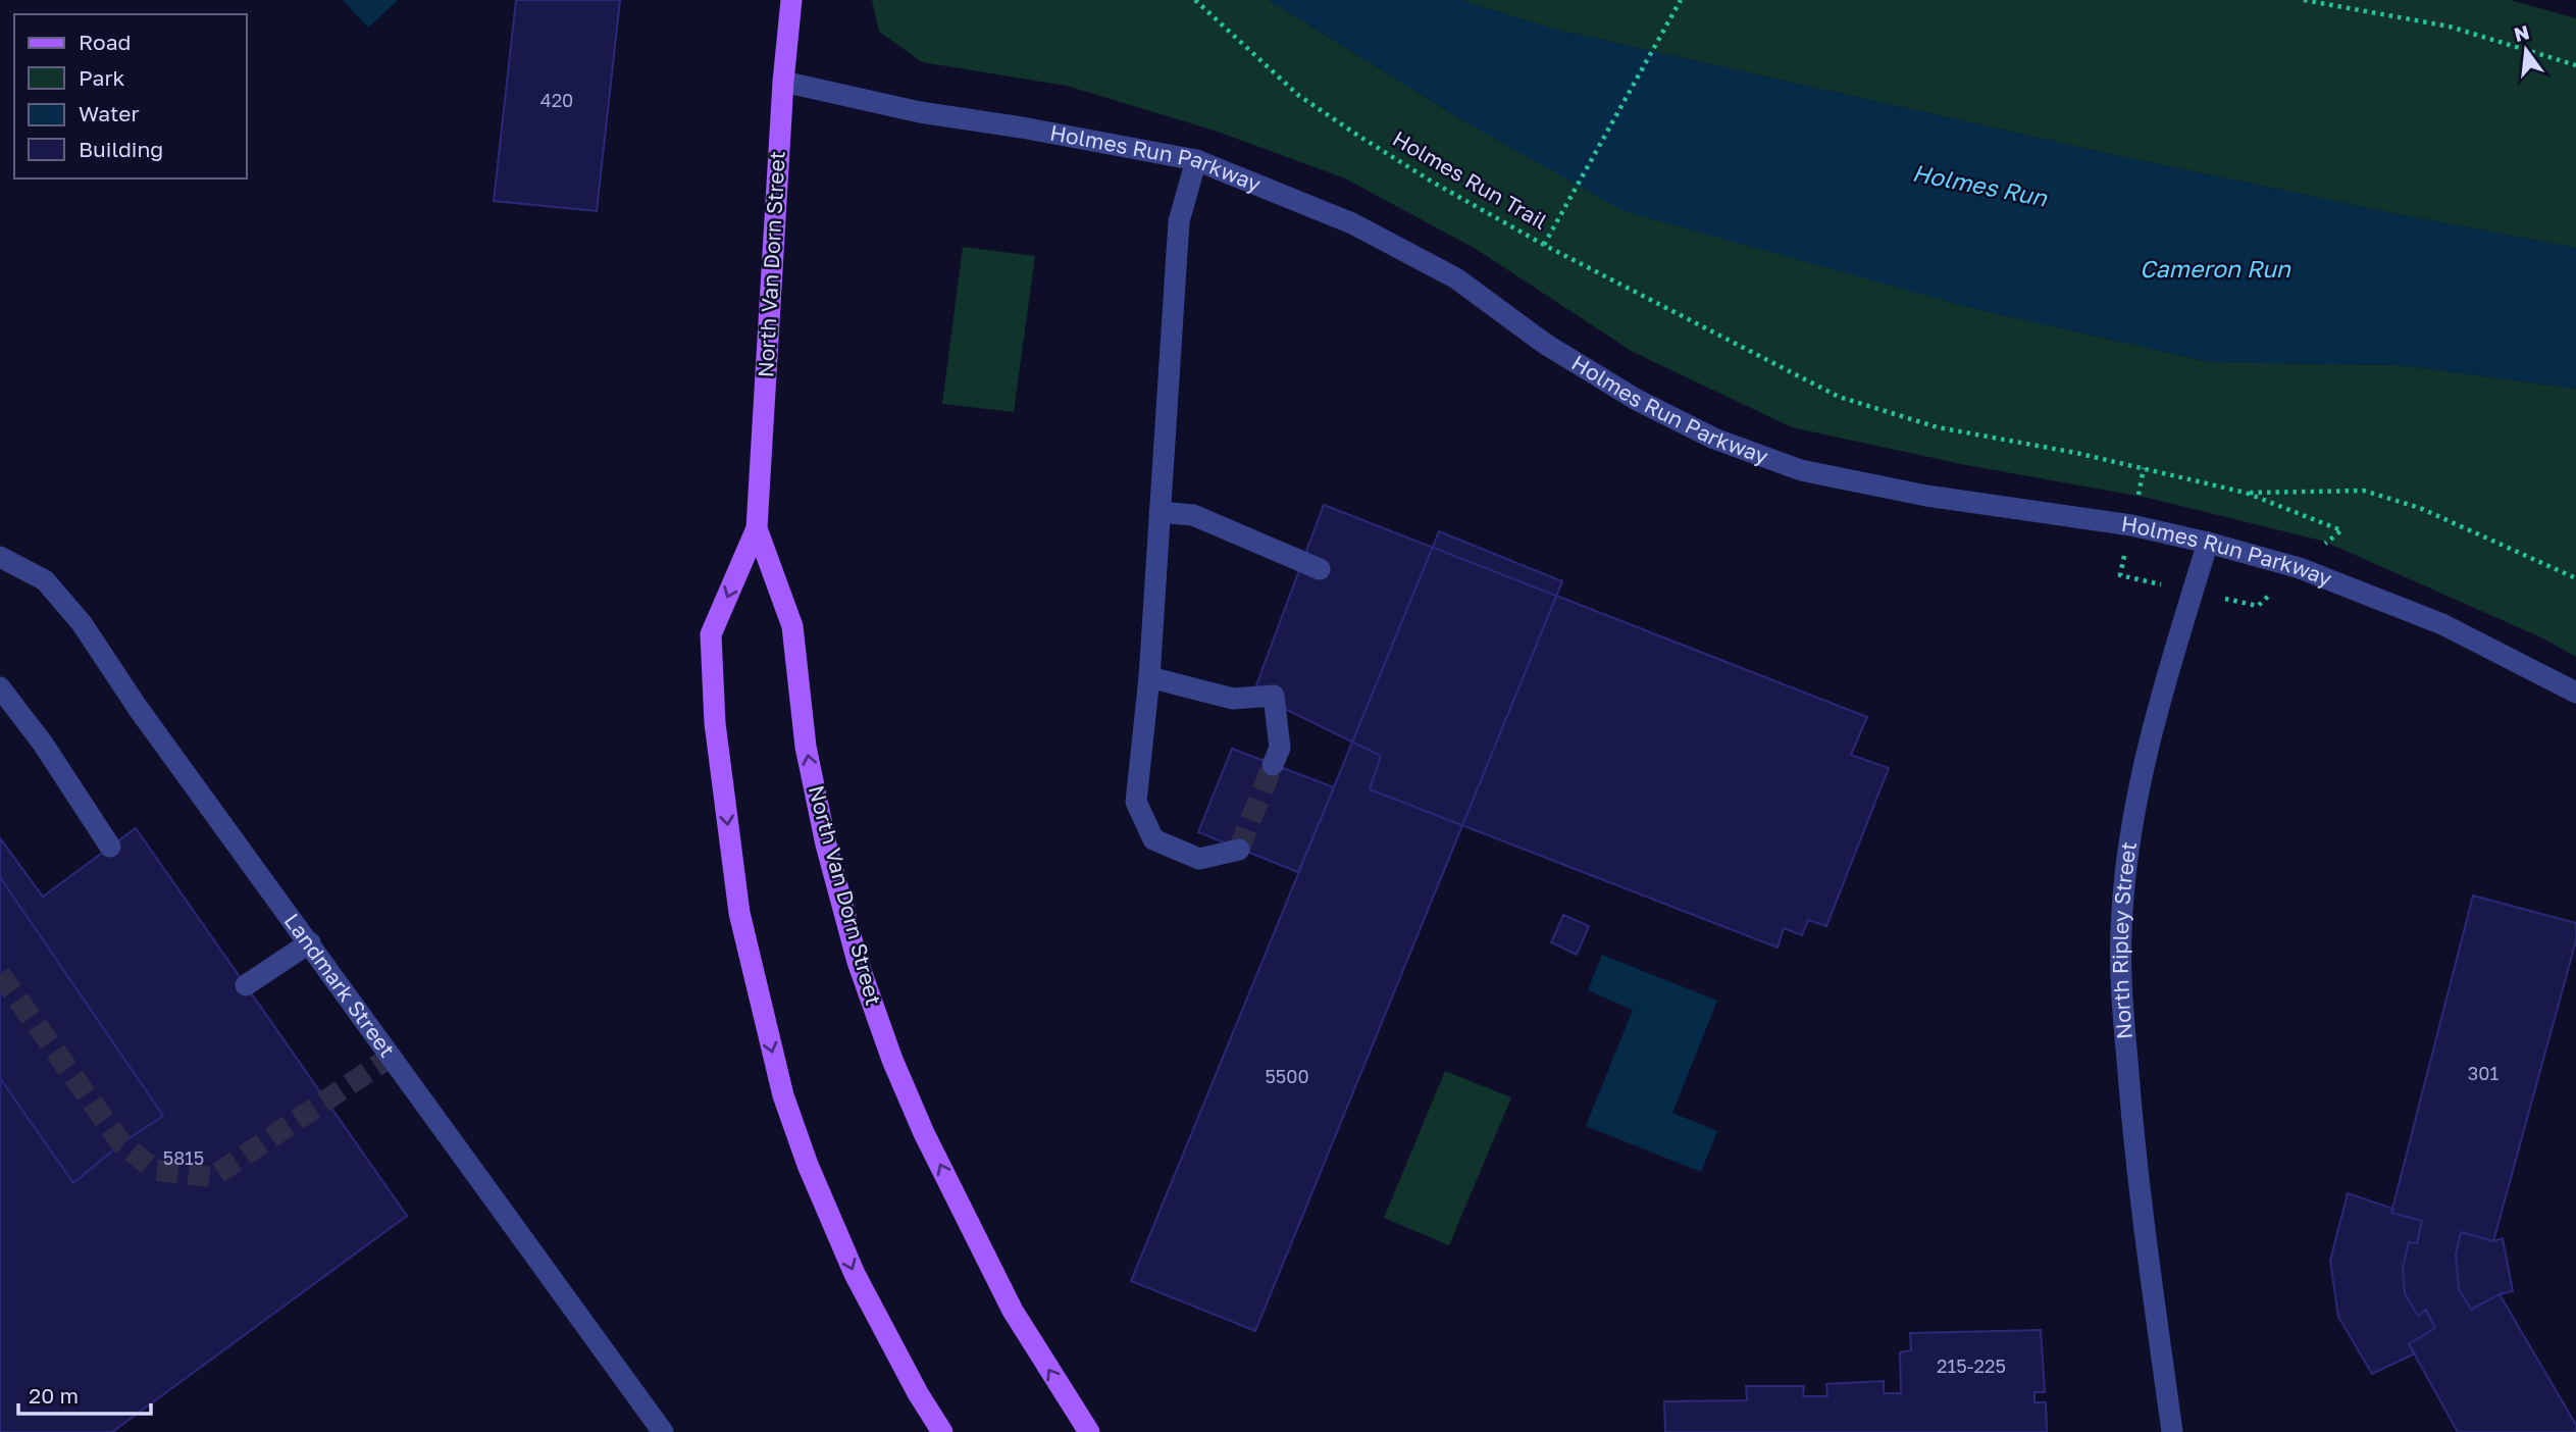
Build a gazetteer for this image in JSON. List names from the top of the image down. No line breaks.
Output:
{"streets":{"main road":["North Van Dorn Street"],"street":["Holmes Run Parkway","North Ripley Street","Landmark Street"],"path":["Holmes Run Trail"]},"crossings":[["Holmes Run Parkway","North Van Dorn Street"],["Holmes Run Parkway","North Ripley Street"]],"water":["Holmes Run","Cameron Run"],"house_numbers":["420","301","5500","5815","215-225"],"legend":["Road","Park","Water","Building"],"scale_bar":"20 m","north":"top"}
